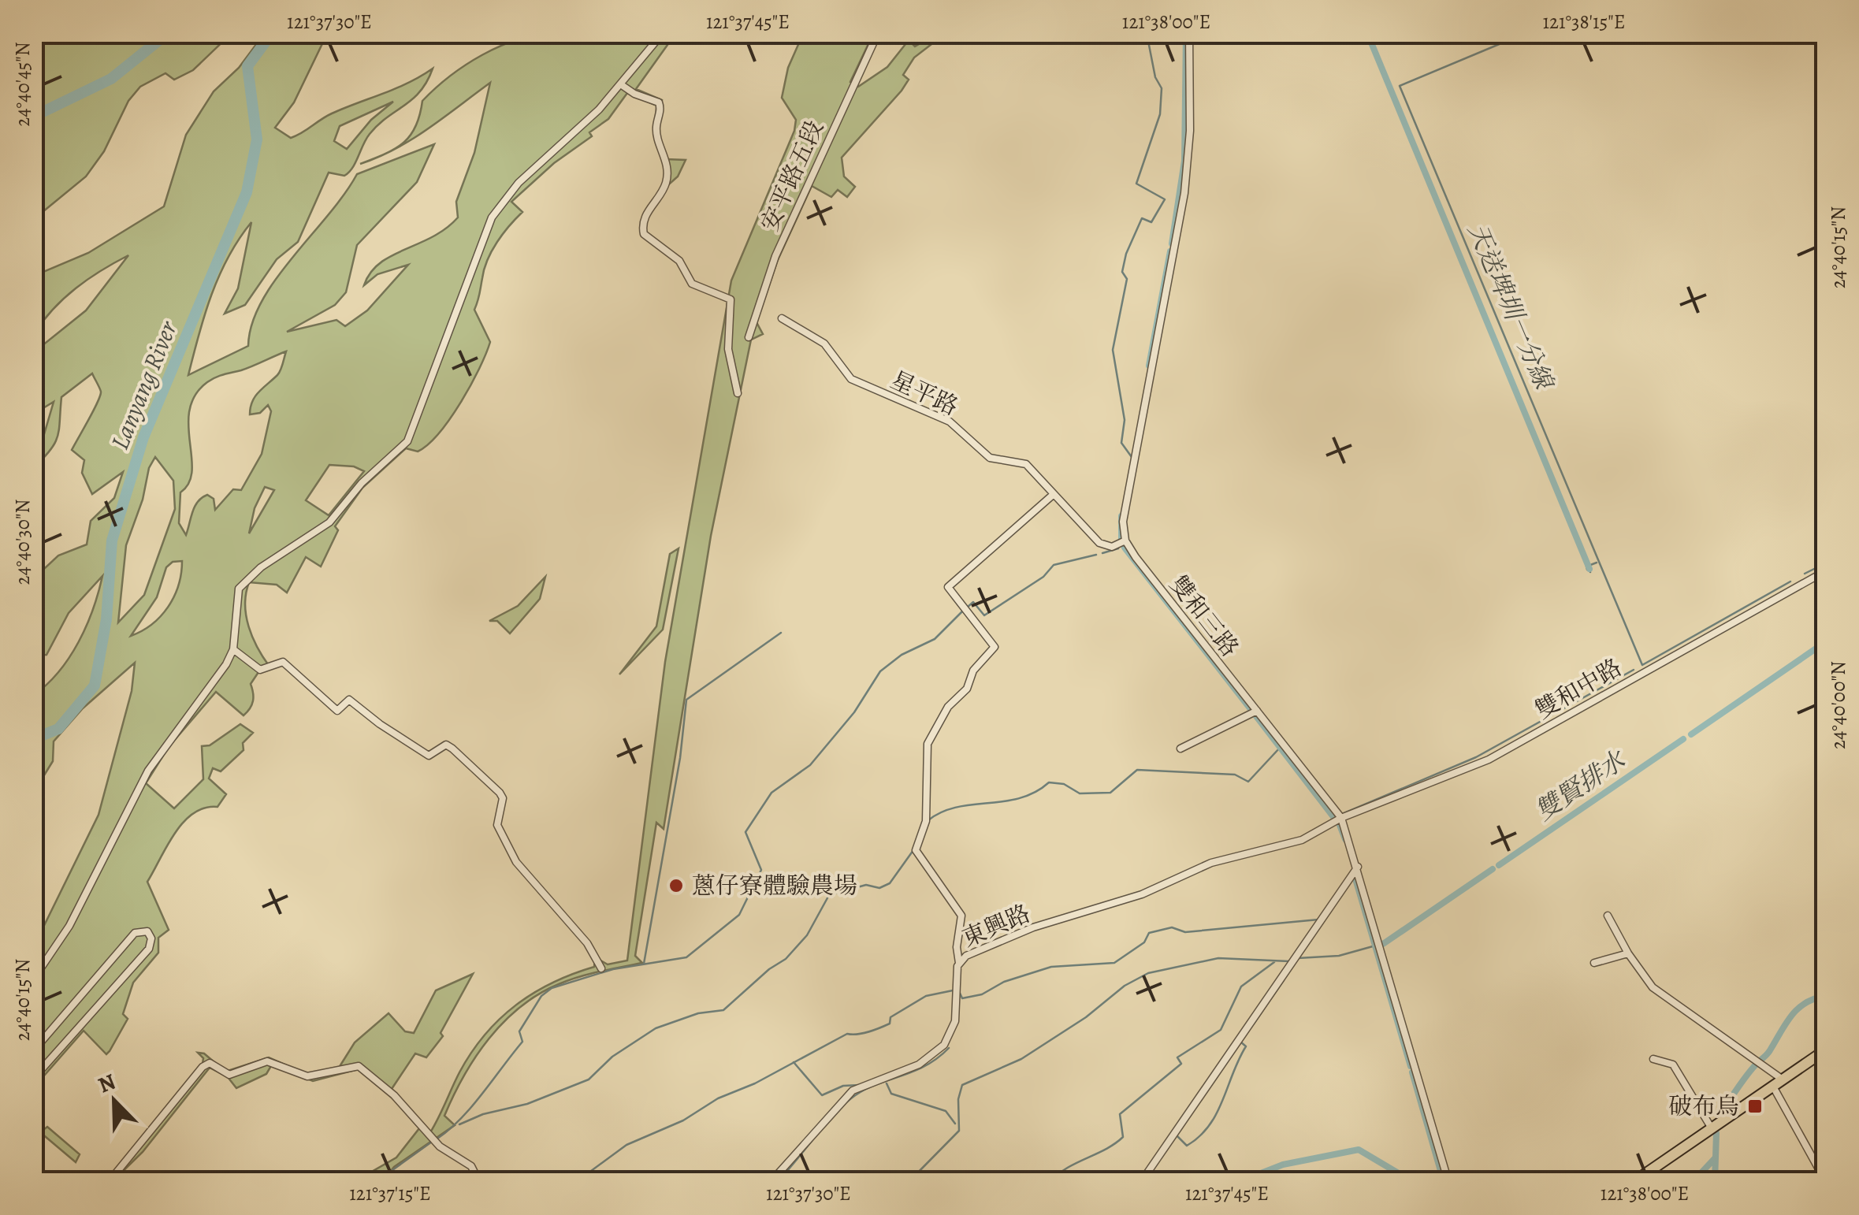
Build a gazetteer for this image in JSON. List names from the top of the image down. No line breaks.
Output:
{"streets":{"street":["安平路五段","星平路","雙和三路","雙和中路","東興路"]},"crossings":[["星平路","雙和三路"],["雙和三路","雙和中路"],["雙和三路","東興路"],["雙和中路","東興路"]],"water":["天送埤圳一分線","Lanyang River","雙賢排水"],"places":{"other":["蔥仔寮體驗農場"],"transit":["破布烏"]},"north":"top left","coordinates":["121°37'30\"E","121°37'45\"E","121°38'00\"E","121°38'15\"E","24°40'45\"N","24°40'15\"N","24°40'30\"N","24°40'00\"N","121°37'15\"E"]}
